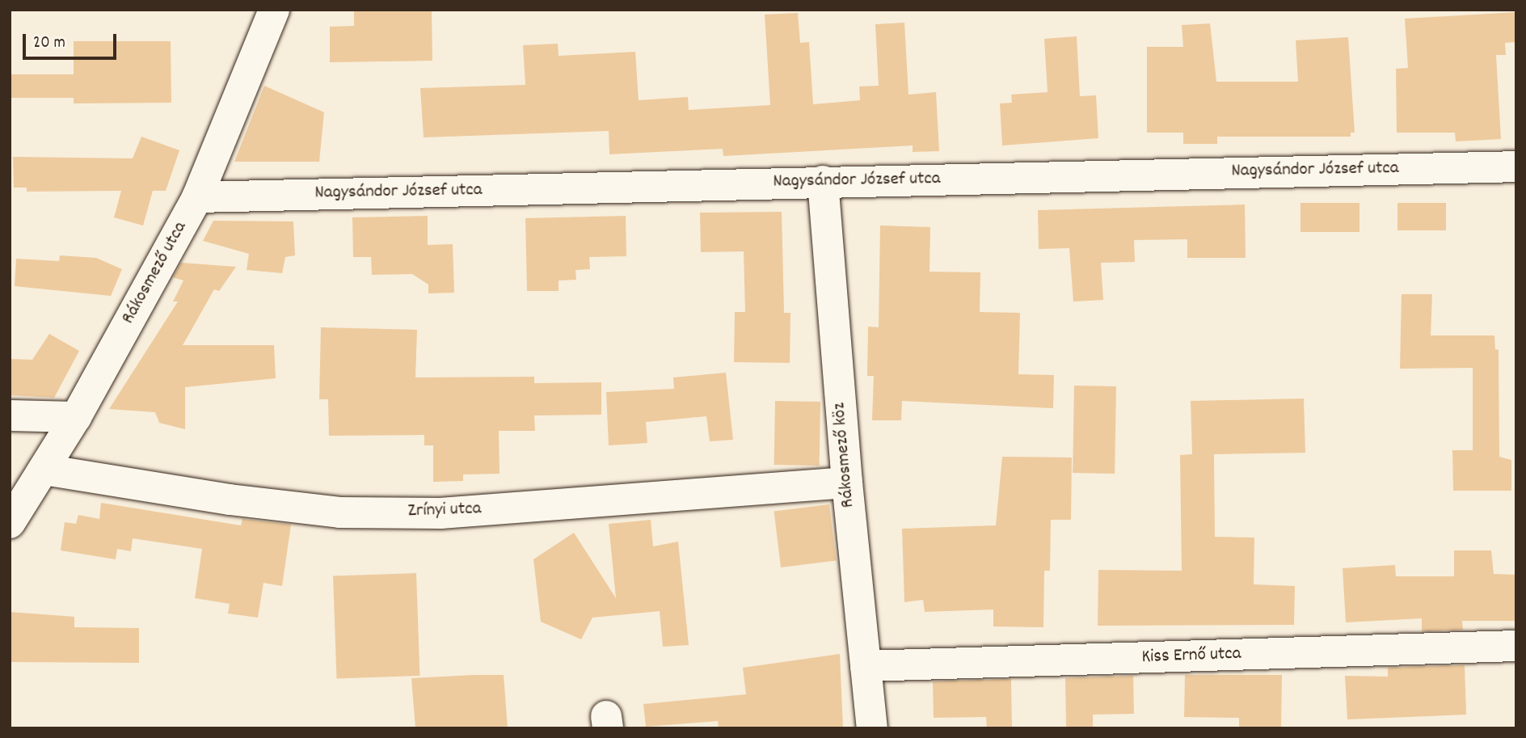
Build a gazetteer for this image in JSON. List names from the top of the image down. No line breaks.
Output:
{"streets":{"street":["Nagysándor József utca","Rákosmező utca","Rákosmező köz","Zrínyi utca","Kiss Ernő utca"]},"crossings":[["Nagysándor József utca","Rákosmező utca"],["Nagysándor József utca","Rákosmező köz"],["Rákosmező utca","Zrínyi utca"],["Rákosmező köz","Zrínyi utca"],["Rákosmező köz","Kiss Ernő utca"]],"scale_bar":"20 m"}
